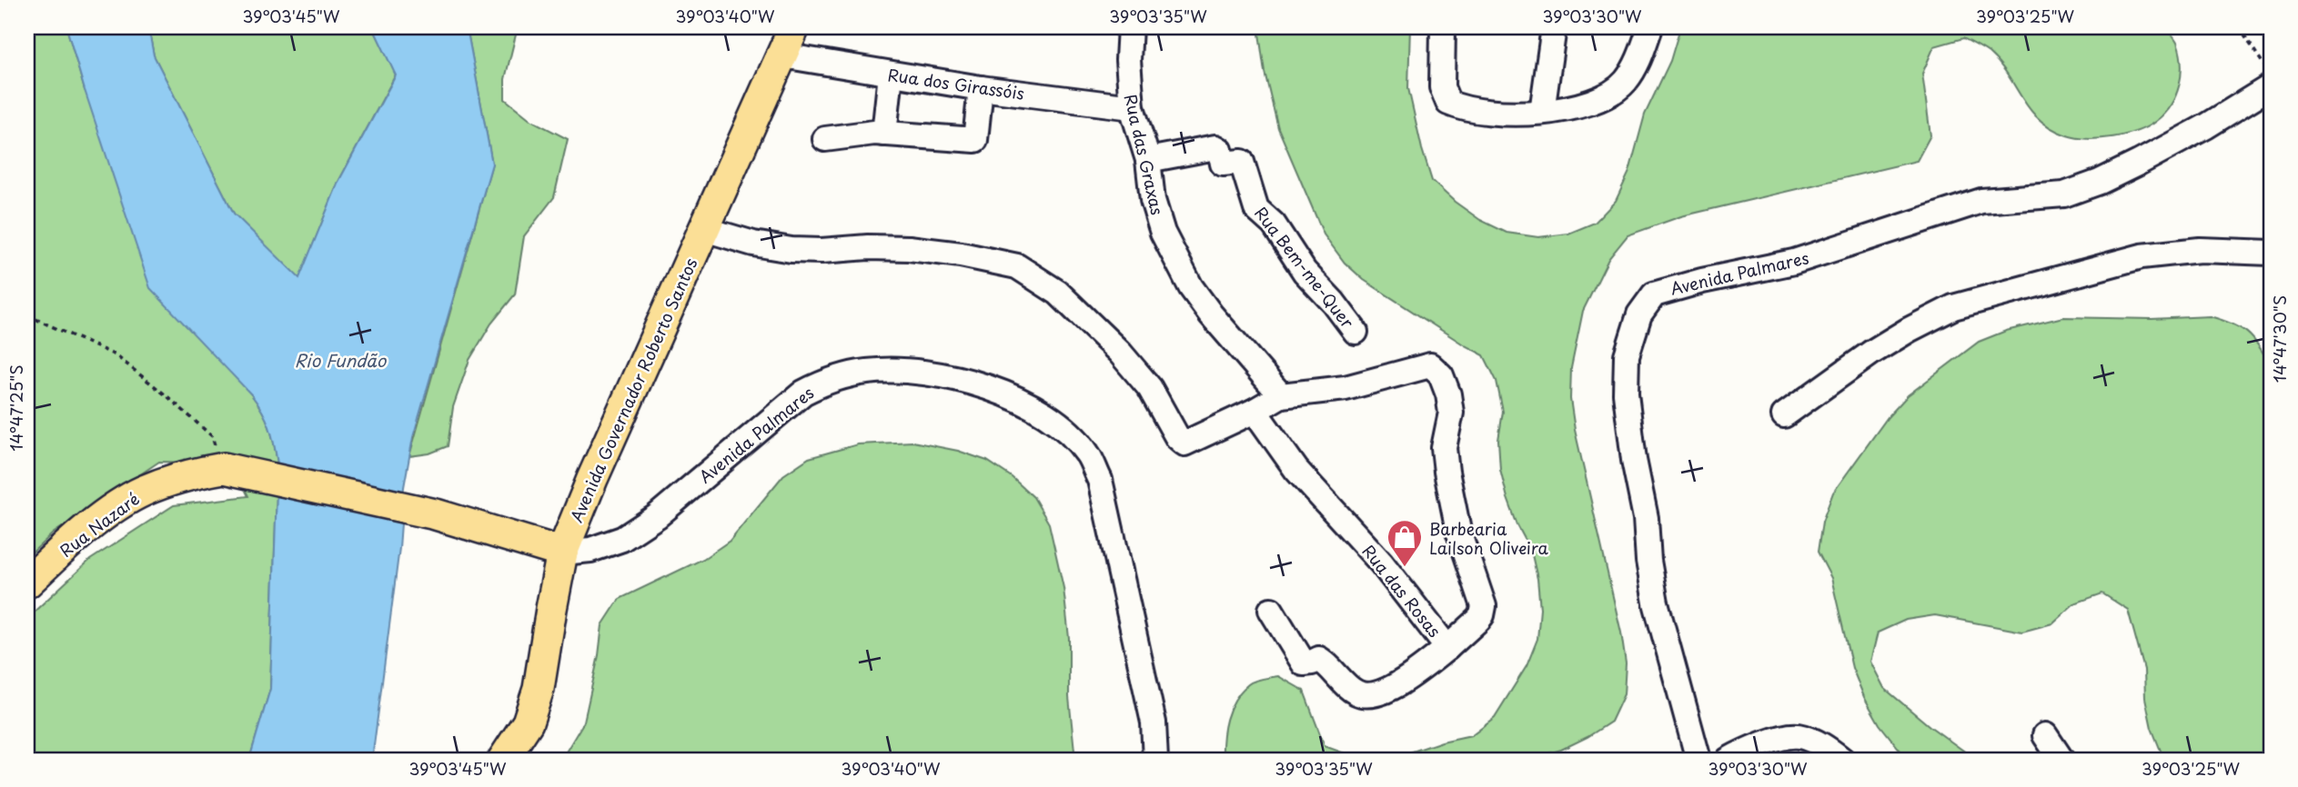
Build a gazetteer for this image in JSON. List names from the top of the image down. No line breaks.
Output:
{"streets":{"main road":["Avenida Governador Roberto Santos","Rua Nazaré"],"street":["Rua dos Girassóis","Rua das Graxas","Rua Bem-me-Quer","Avenida Palmares","Rua das Rosas"]},"crossings":[["Rua dos Girassóis","Rua das Graxas"],["Rua dos Girassóis","Avenida Governador Roberto Santos"],["Rua das Graxas","Rua Bem-me-Quer"],["Avenida Palmares","Avenida Governador Roberto Santos"],["Avenida Palmares","Rua Nazaré"],["Avenida Governador Roberto Santos","Rua Nazaré"]],"water":["Rio Fundão"],"places":{"shop":["Barbearia Lailson Oliveira"]},"coordinates":["39°03'45\"W","39°03'40\"W","39°03'35\"W","39°03'30\"W","39°03'25\"W","14°47'30\"S","14°47'25\"S"]}
